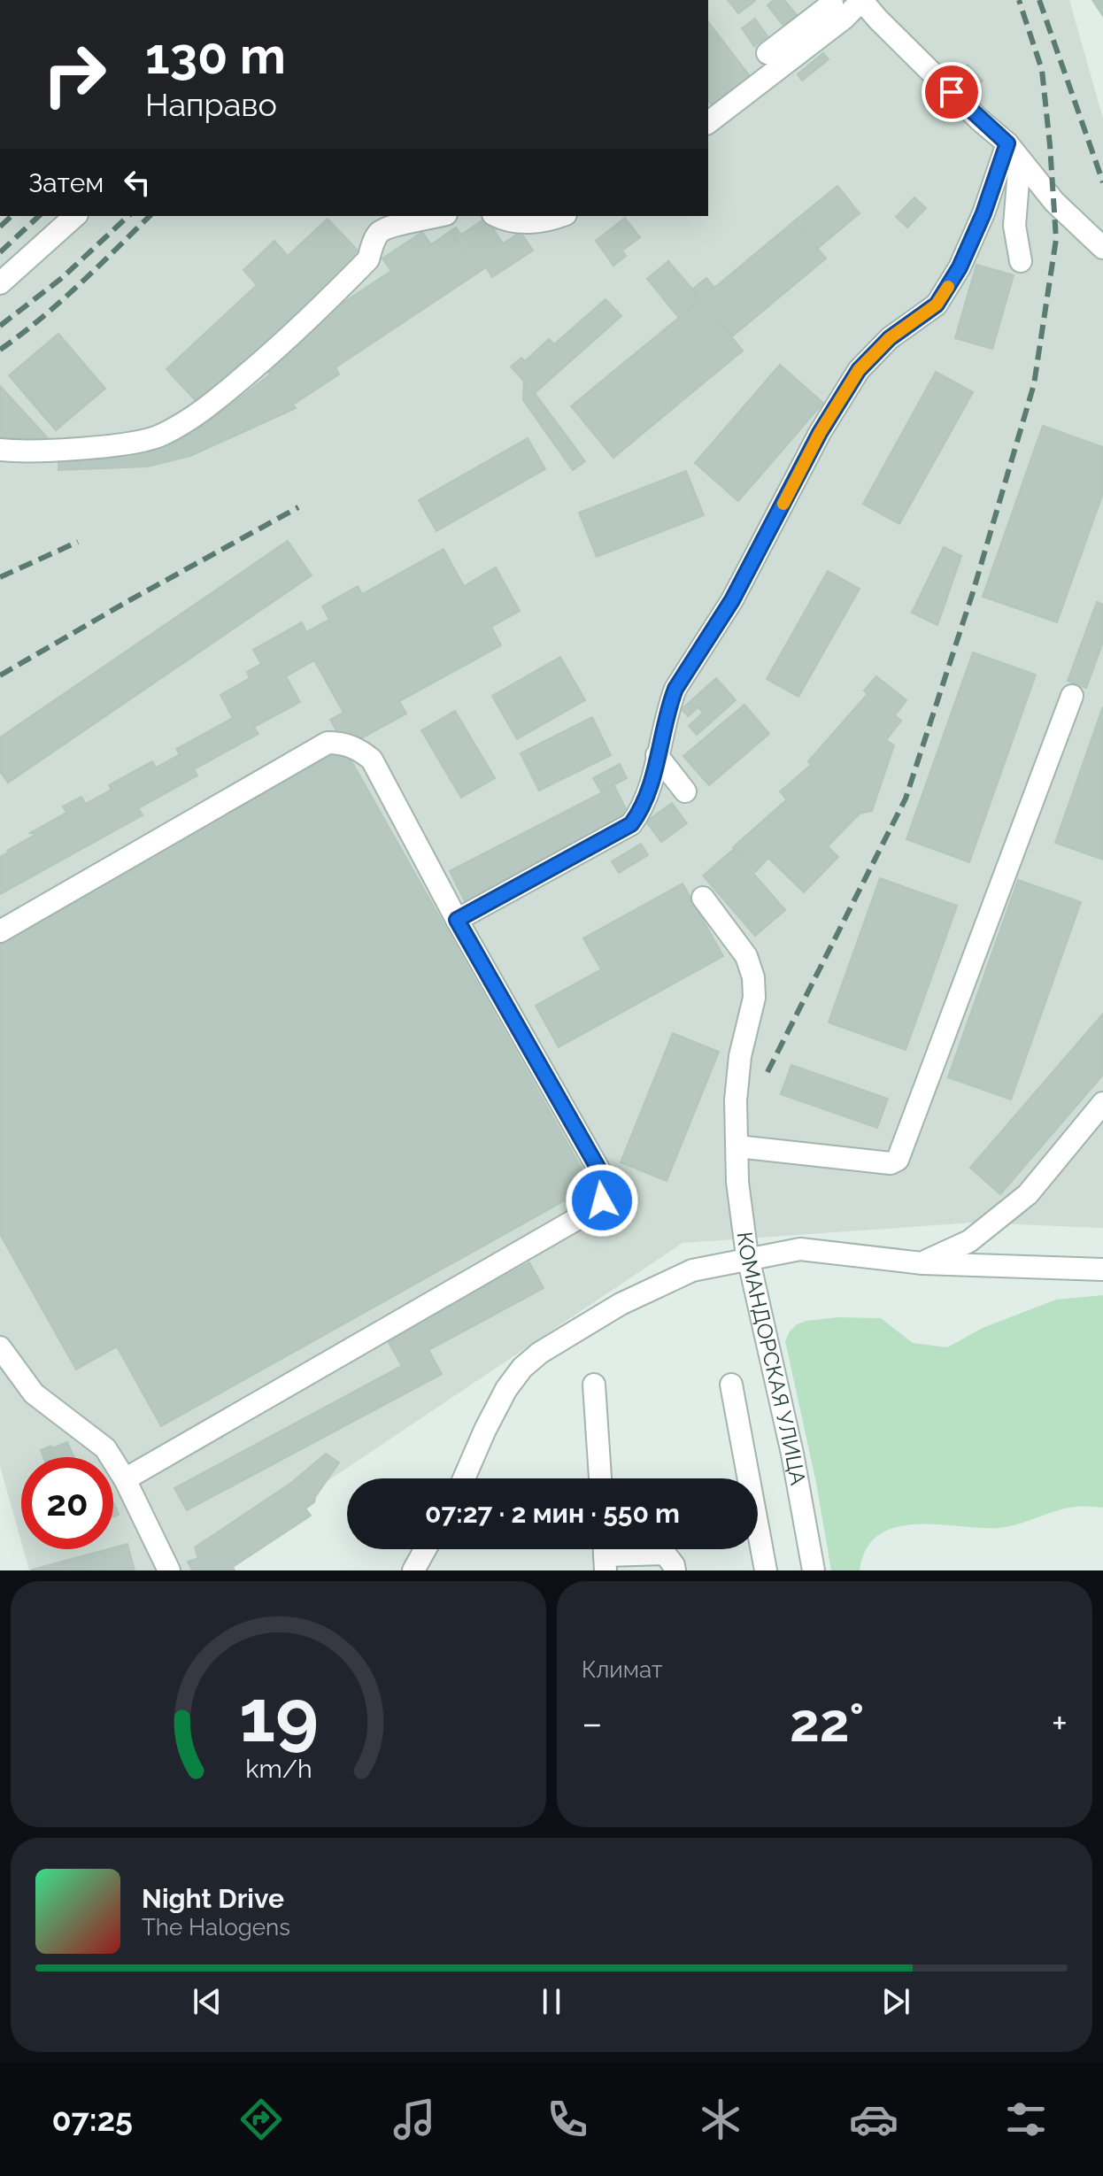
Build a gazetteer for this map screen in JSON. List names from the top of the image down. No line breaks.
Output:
{"streets":{"street":["КОМАНДОРСКАЯ УЛИЦА"]},"page":{"turn":["130 m","Направо"],"then":"Затем","limit":"20","trip":"07:27 · 2 мин · 550 m","tile":"Климат","heat":["−","22°","+"],"song":["Night Drive","The Halogens"],"tabs":"07:25","gauge":["19","km/h"]}}
